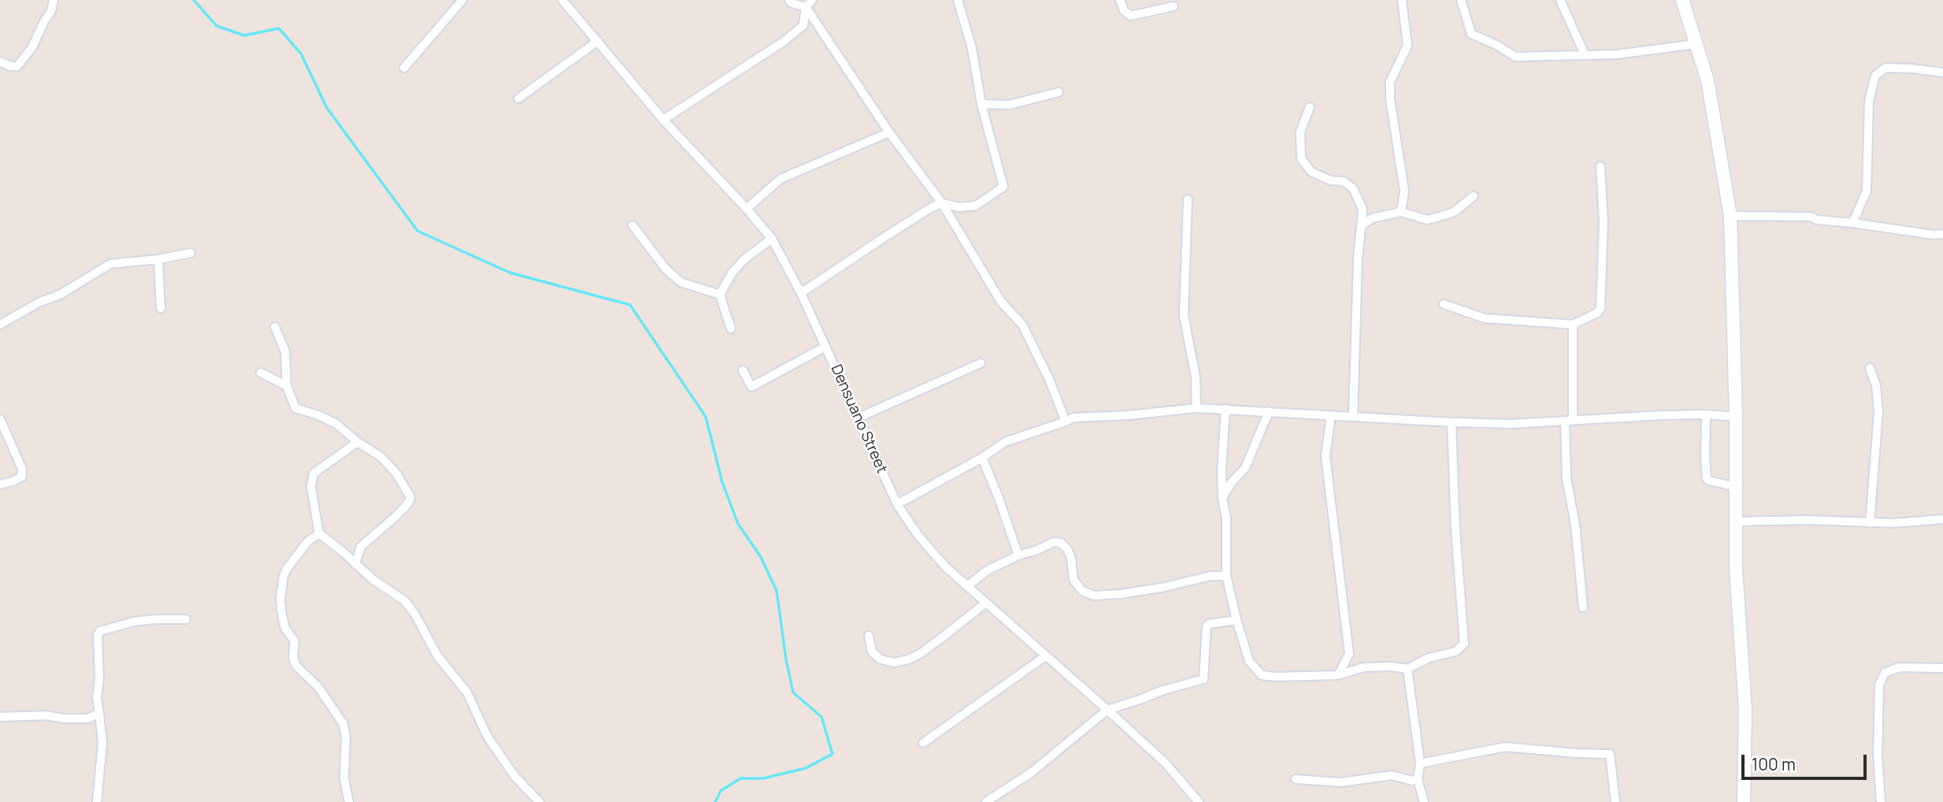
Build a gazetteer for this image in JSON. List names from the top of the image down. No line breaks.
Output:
{"streets":{"street":["Densuano Street"]},"scale_bar":"100 m"}
